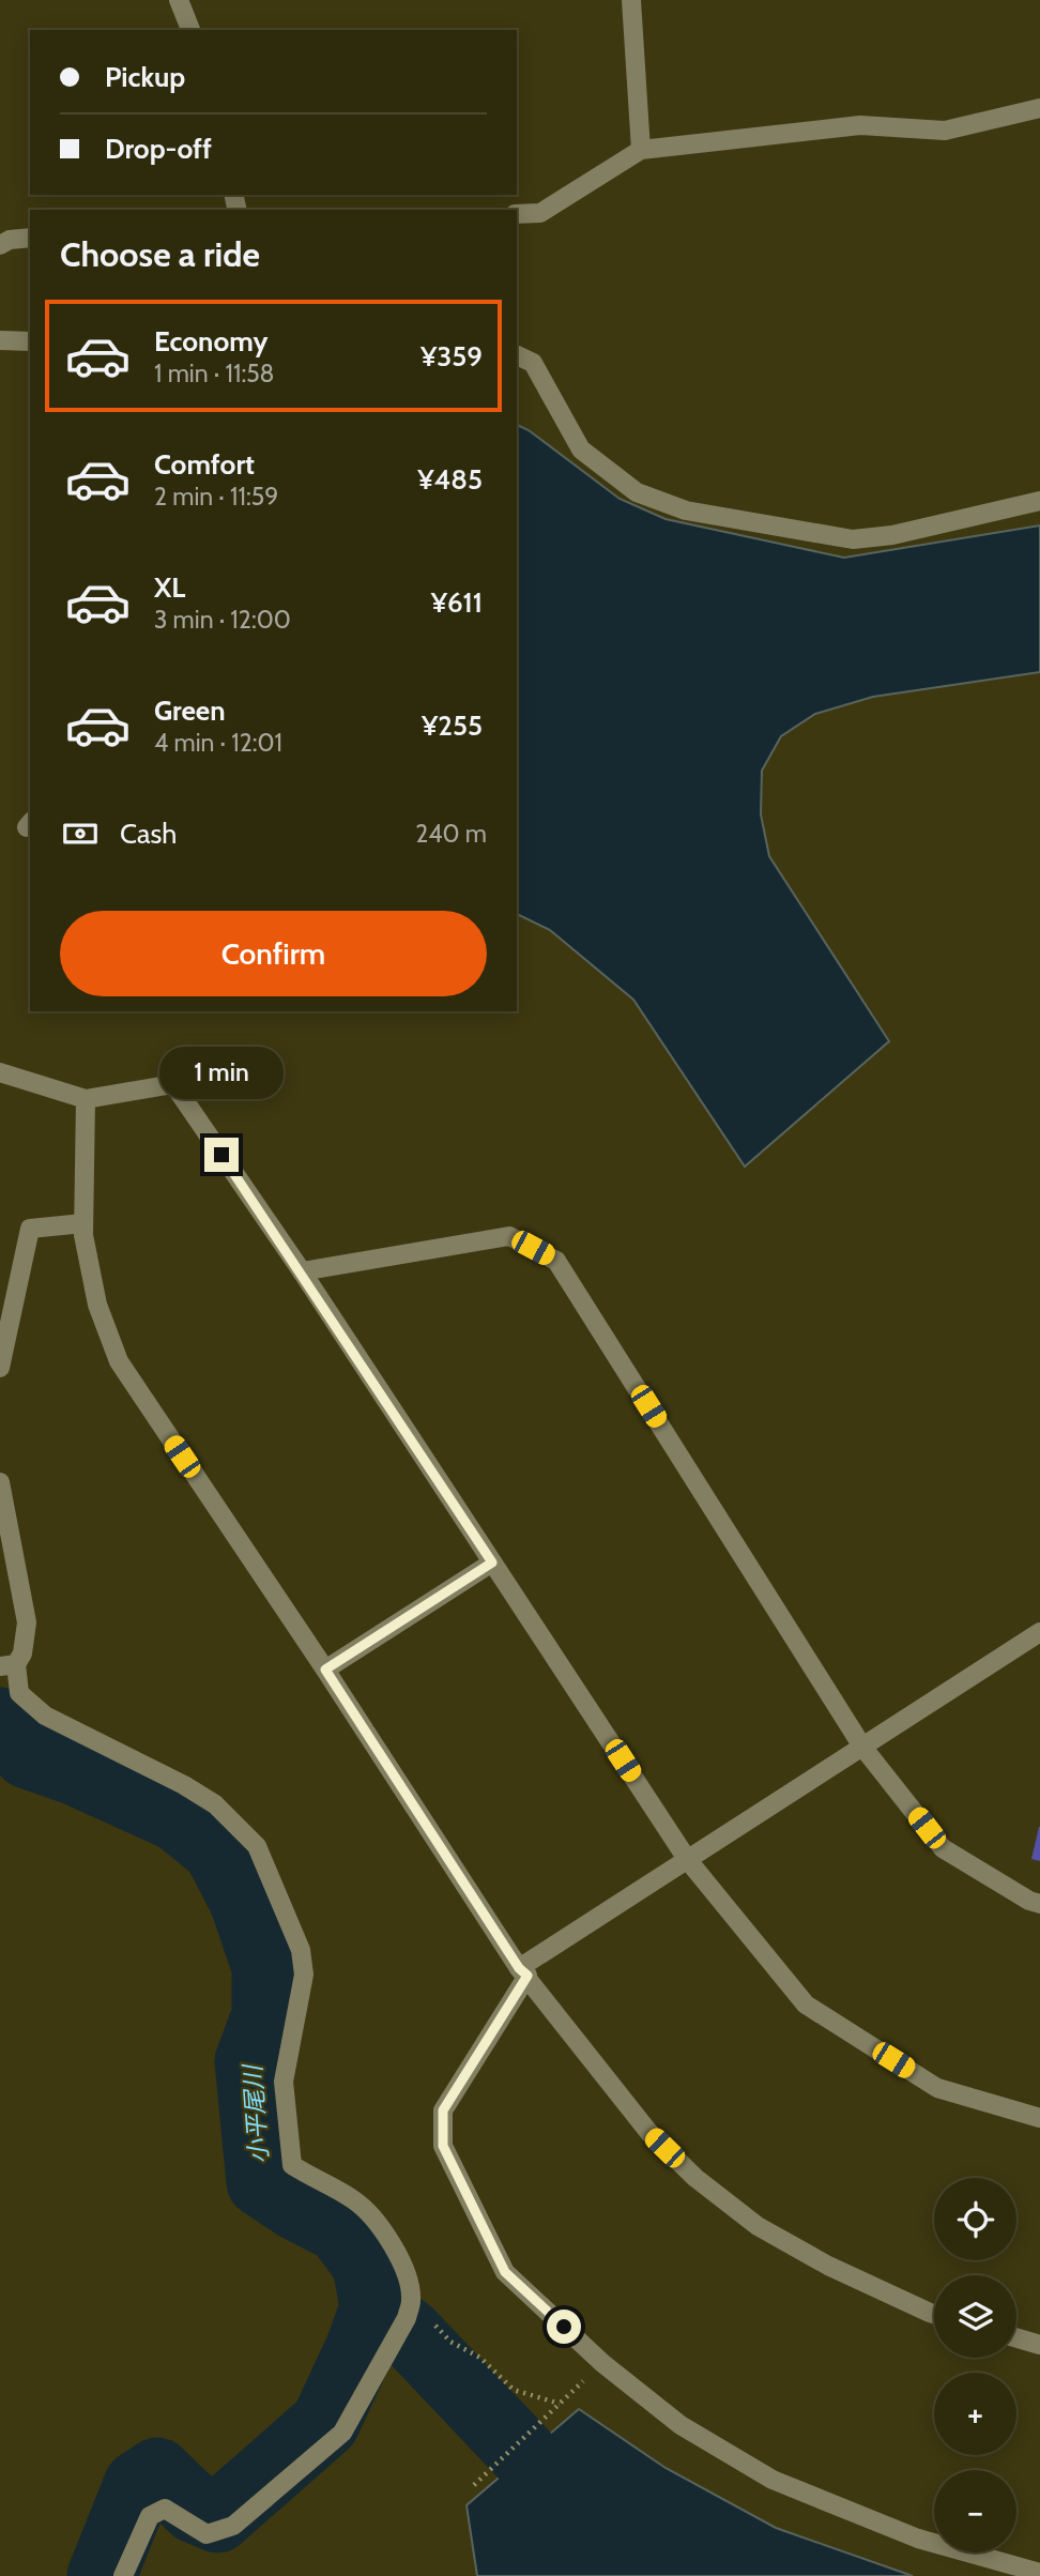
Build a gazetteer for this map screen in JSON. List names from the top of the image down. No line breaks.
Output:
{"water":["小平尾川"],"page":{"banner":["Pickup","Drop-off"],"heading":"Choose a ride","list":[{"name":"Economy","note":"1 min · 11:58","value":"¥359"},{"name":"Comfort","note":"2 min · 11:59","value":"¥485"},{"name":"XL","note":"3 min · 12:00","value":"¥611"},{"name":"Green","note":"4 min · 12:01","value":"¥255"}],"pay":["Cash","240 m"],"buttons":"Confirm","bubble":"1 min","map_buttons":["+","−"]}}
